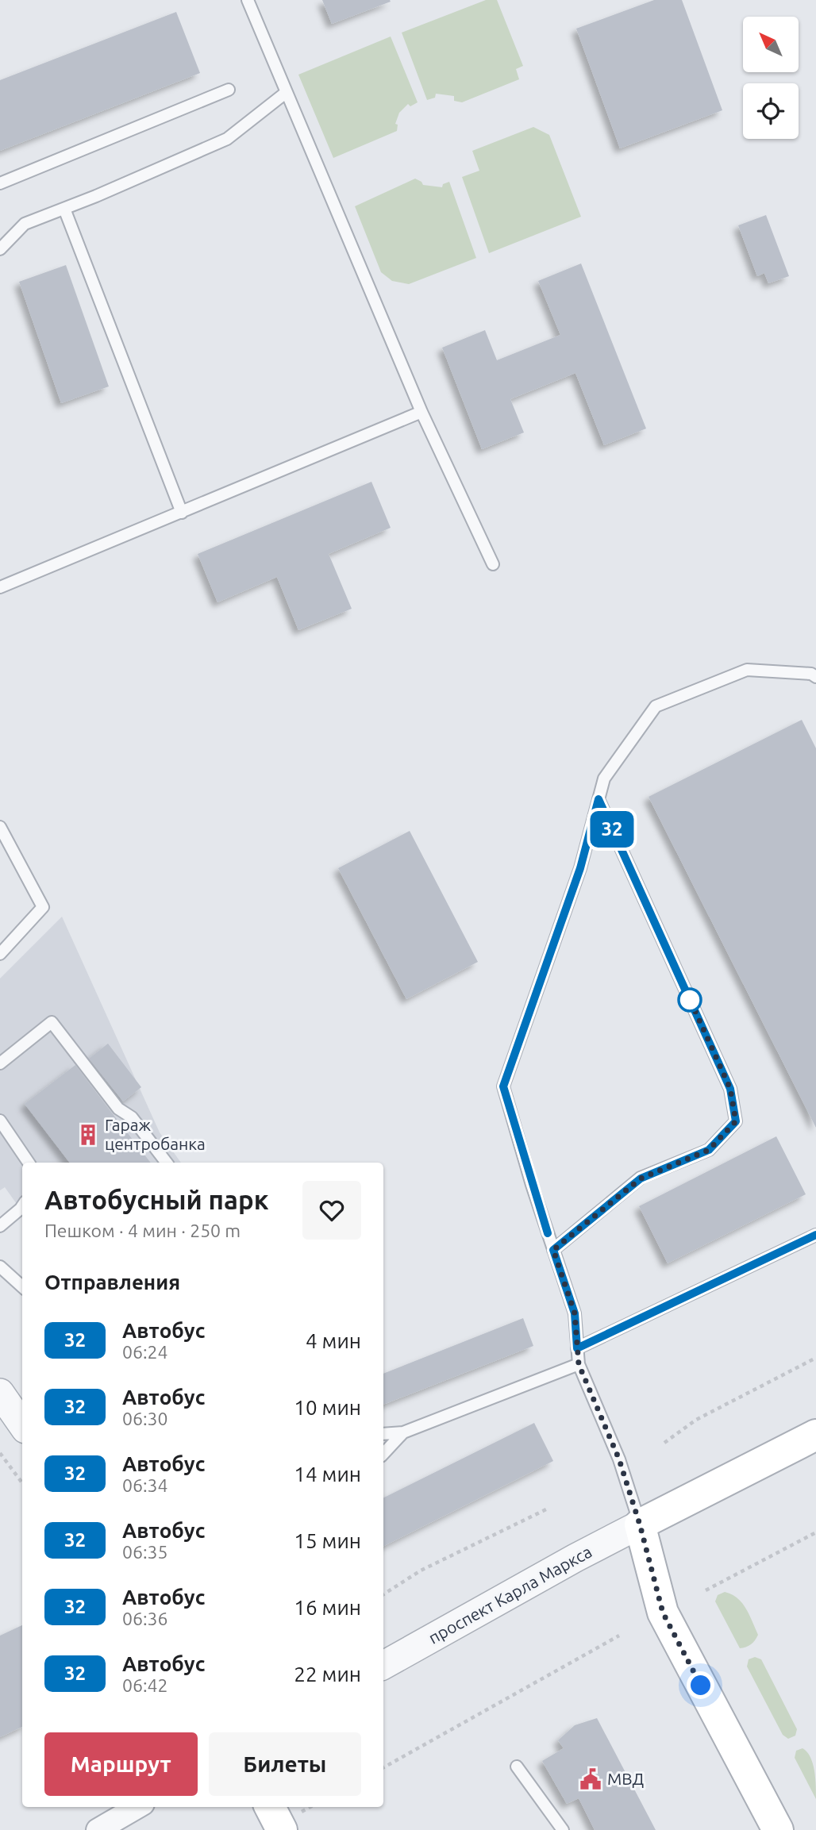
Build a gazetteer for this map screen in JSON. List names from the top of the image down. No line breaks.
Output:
{"streets":{"main road":["проспект Карла Маркса"]},"places":{"building":["Гараж центробанка"],"public building":["МВД"]},"lines":["bus line 32"],"north":"top left","page":{"on_map":"32","heading":[["Автобусный парк","Пешком · 4 мин · 250 m"],"Отправления"],"list":[{"mark":"32","name":"Автобус","note":"06:24","value":"4 мин"},{"mark":"32","name":"Автобус","note":"06:30","value":"10 мин"},{"mark":"32","name":"Автобус","note":"06:34","value":"14 мин"},{"mark":"32","name":"Автобус","note":"06:35","value":"15 мин"},{"mark":"32","name":"Автобус","note":"06:36","value":"16 мин"},{"mark":"32","name":"Автобус","note":"06:42","value":"22 мин"}],"buttons":["Маршрут","Билеты"]}}
